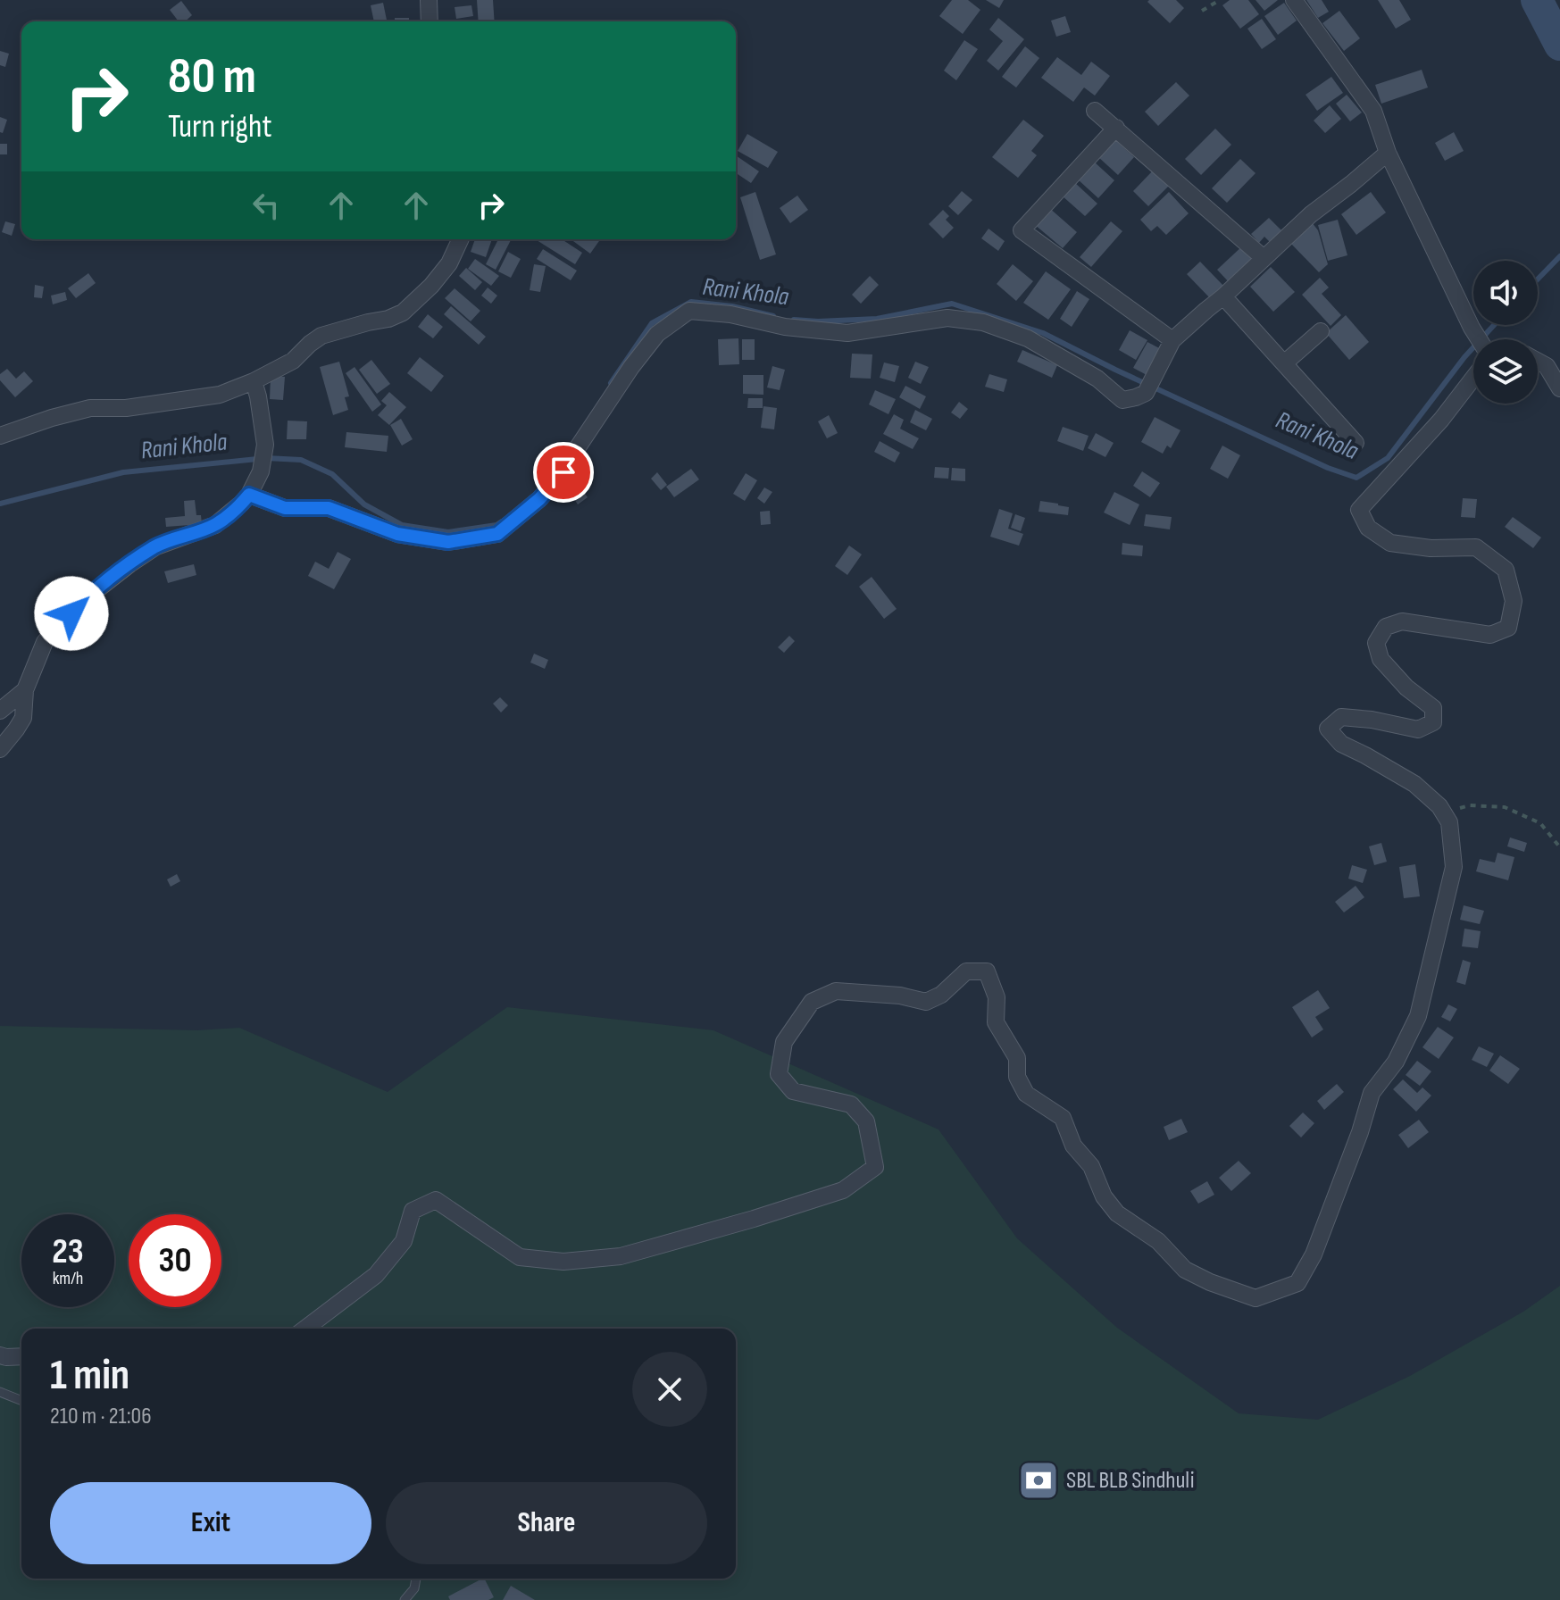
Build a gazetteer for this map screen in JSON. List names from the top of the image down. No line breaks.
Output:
{"water":["Rani Khola"],"places":{"bank":["SBL BLB Sindhuli"]},"page":{"turn":["80 m","Turn right"],"speed":"23 km/h","limit":"30","heading":["1 min","210 m · 21:06"],"buttons":["Exit","Share"]}}
